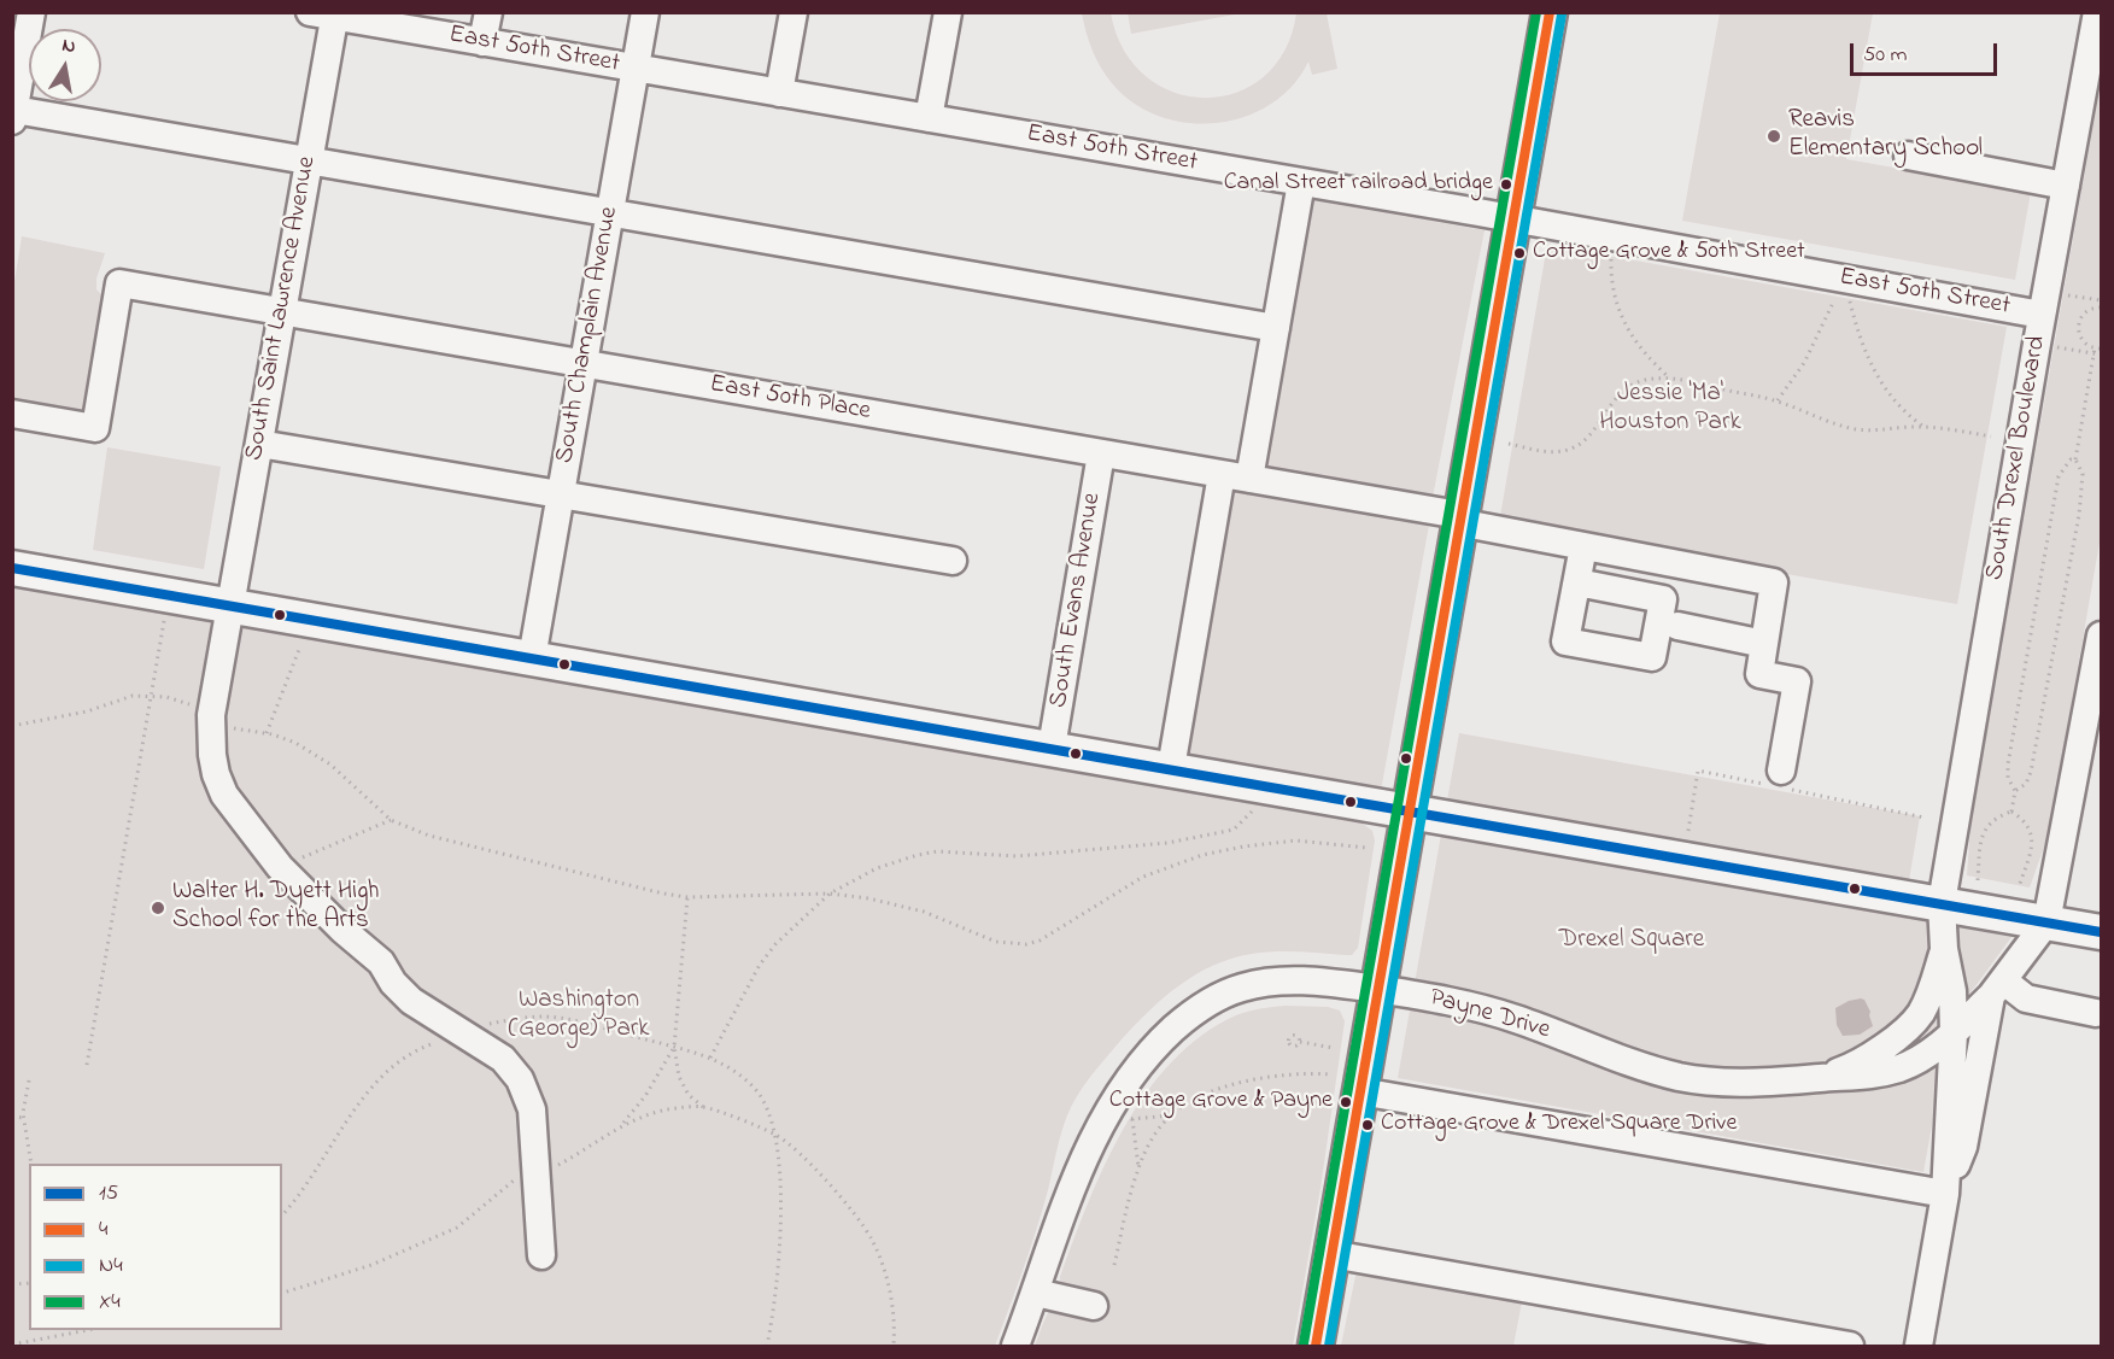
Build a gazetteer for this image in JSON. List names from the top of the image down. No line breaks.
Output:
{"streets":{"street":["East 50th Street","South Saint Lawrence Avenue","South Champlain Avenue","East 50th Place","South Drexel Boulevard","South Evans Avenue","Payne Drive"]},"crossings":[["East 50th Street","South Saint Lawrence Avenue"],["East 50th Street","South Champlain Avenue"],["East 50th Street","South Drexel Boulevard"],["South Saint Lawrence Avenue","East 50th Place"],["South Champlain Avenue","East 50th Place"],["East 50th Place","South Evans Avenue"],["South Drexel Boulevard","Payne Drive"]],"parks":["Jessie 'Ma' Houston Park","Drexel Square","Washington (George) Park"],"places":["Reavis Elementary School","Canal Street railroad bridge","Cottage Grove & 50th Street","Walter H. Dyett High School for the Arts","Cottage Grove & Payne","Cottage Grove & Drexel Square Drive"],"lines":["transit line 4","transit line X4","transit line N4","transit line 15"],"legend":["15","4","N4","X4"],"scale_bar":"50 m","north":"top"}
